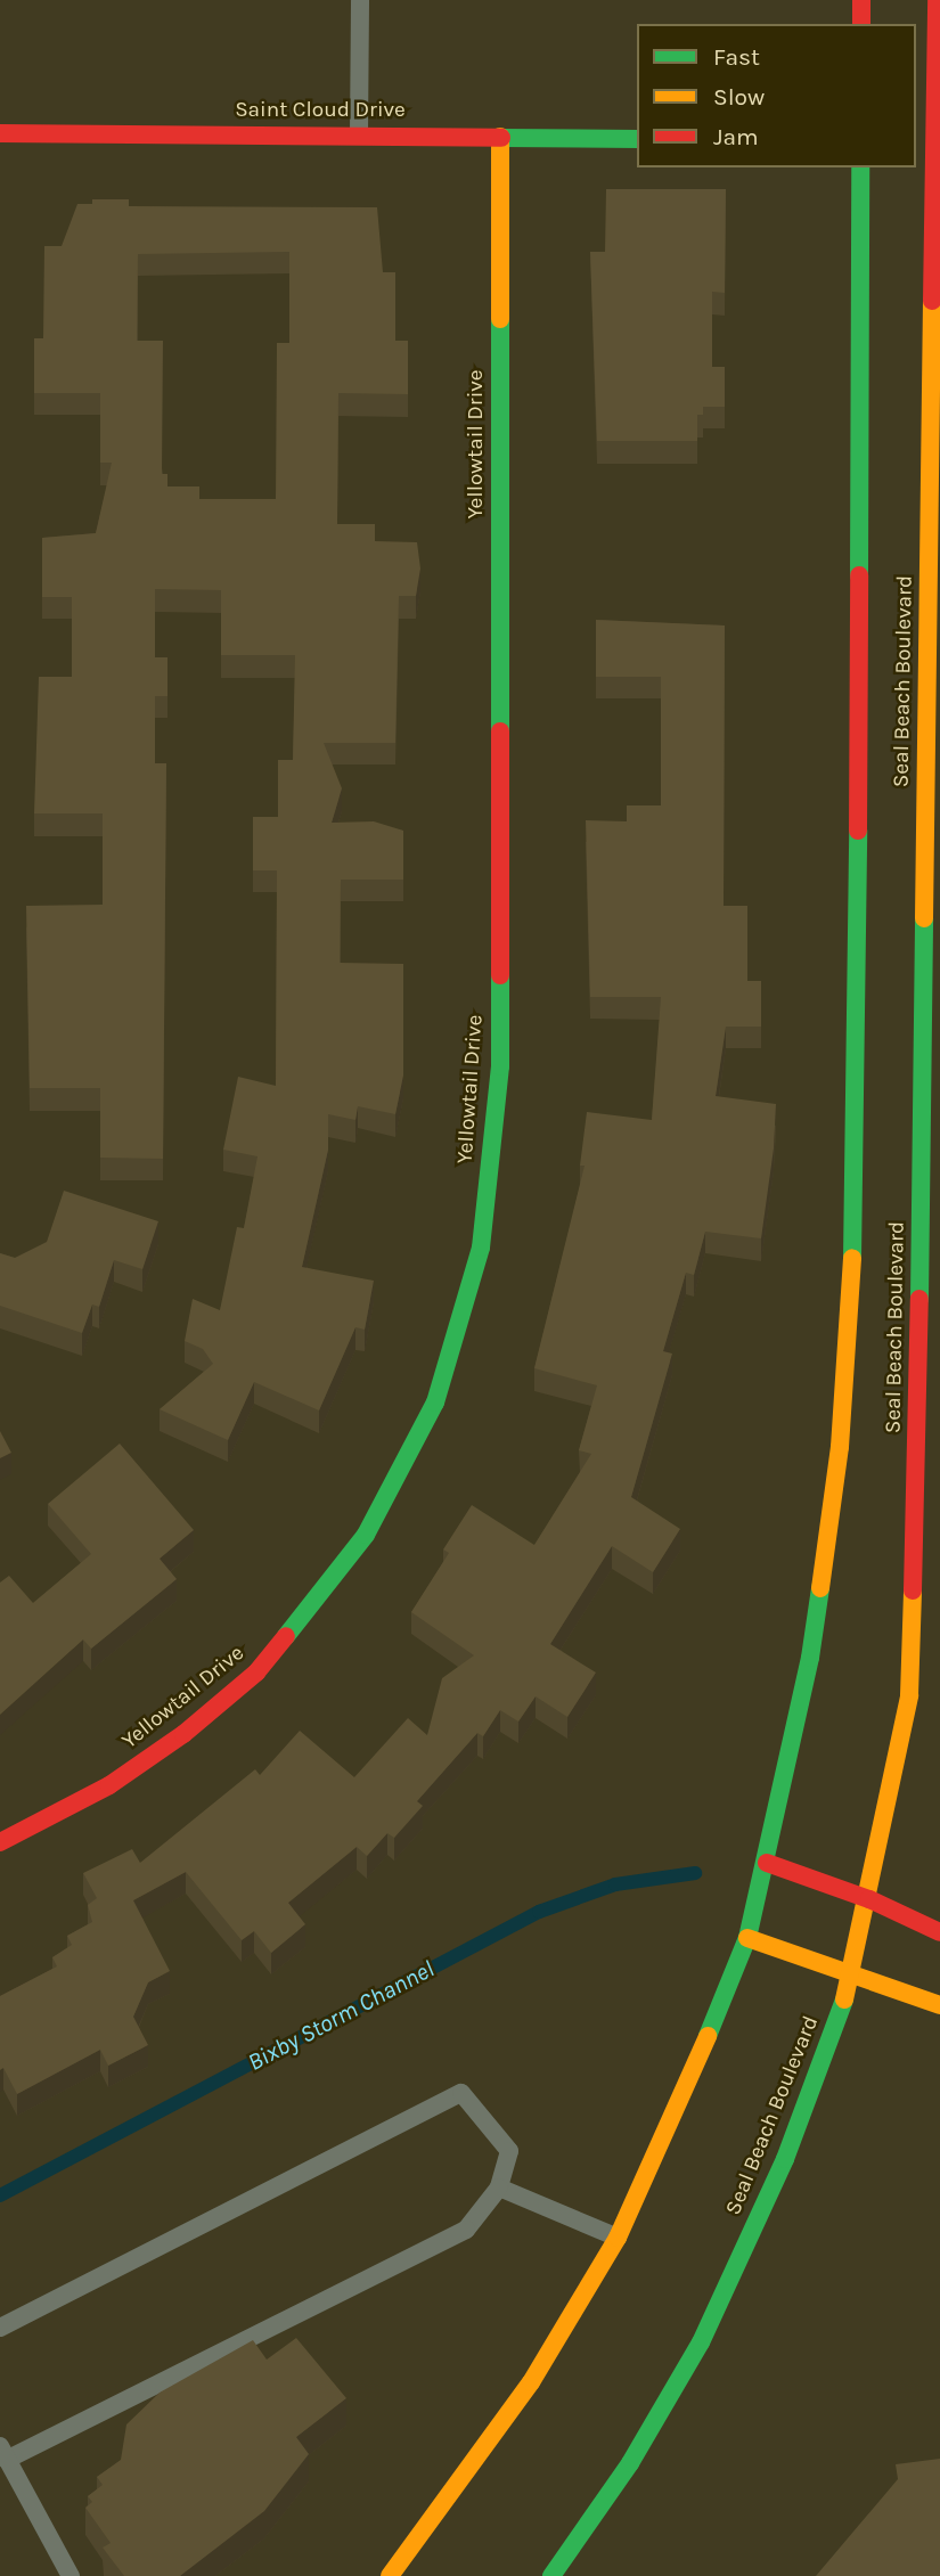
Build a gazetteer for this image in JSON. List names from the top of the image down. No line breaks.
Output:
{"streets":{"main road":["Saint Cloud Drive","Yellowtail Drive","Seal Beach Boulevard"]},"crossings":[["Saint Cloud Drive","Yellowtail Drive"]],"water":["Bixby Storm Channel"],"legend":["Fast","Slow","Jam"]}
